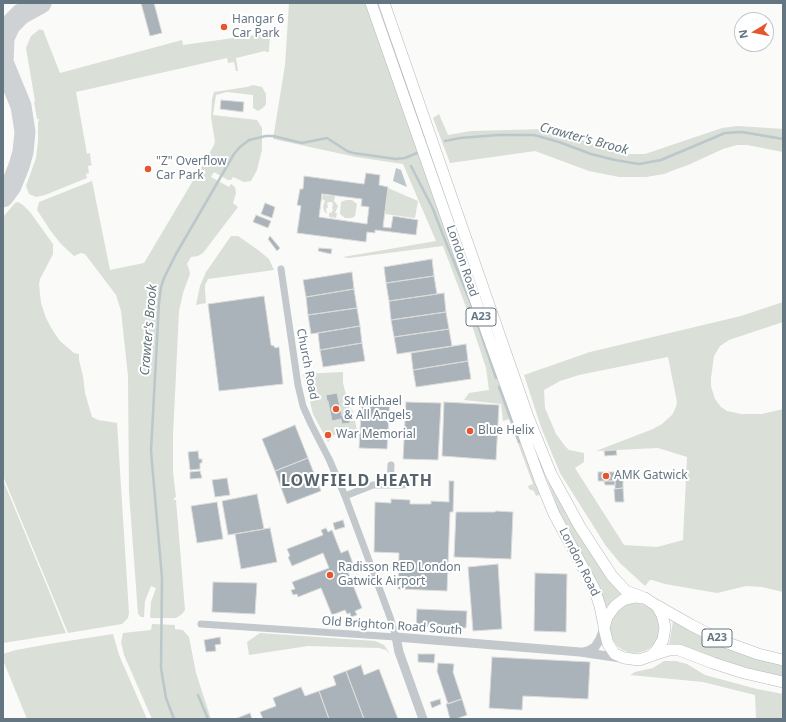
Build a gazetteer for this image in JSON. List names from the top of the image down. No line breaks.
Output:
{"streets":{"main road":["London Road","A23"],"street":["Church Road","Old Brighton Road South"]},"crossings":[["London Road","A23"],["London Road","Old Brighton Road South"],["A23","Old Brighton Road South"],["Church Road","Old Brighton Road South"]],"districts":["LOWFIELD HEATH"],"water":["Crawter's Brook"],"places":["Hangar 6 Car Park","\"Z\" Overflow Car Park","St Michael & All Angels","Blue Helix","War Memorial","AMK Gatwick","Radisson RED London Gatwick Airport"],"north":"left"}
